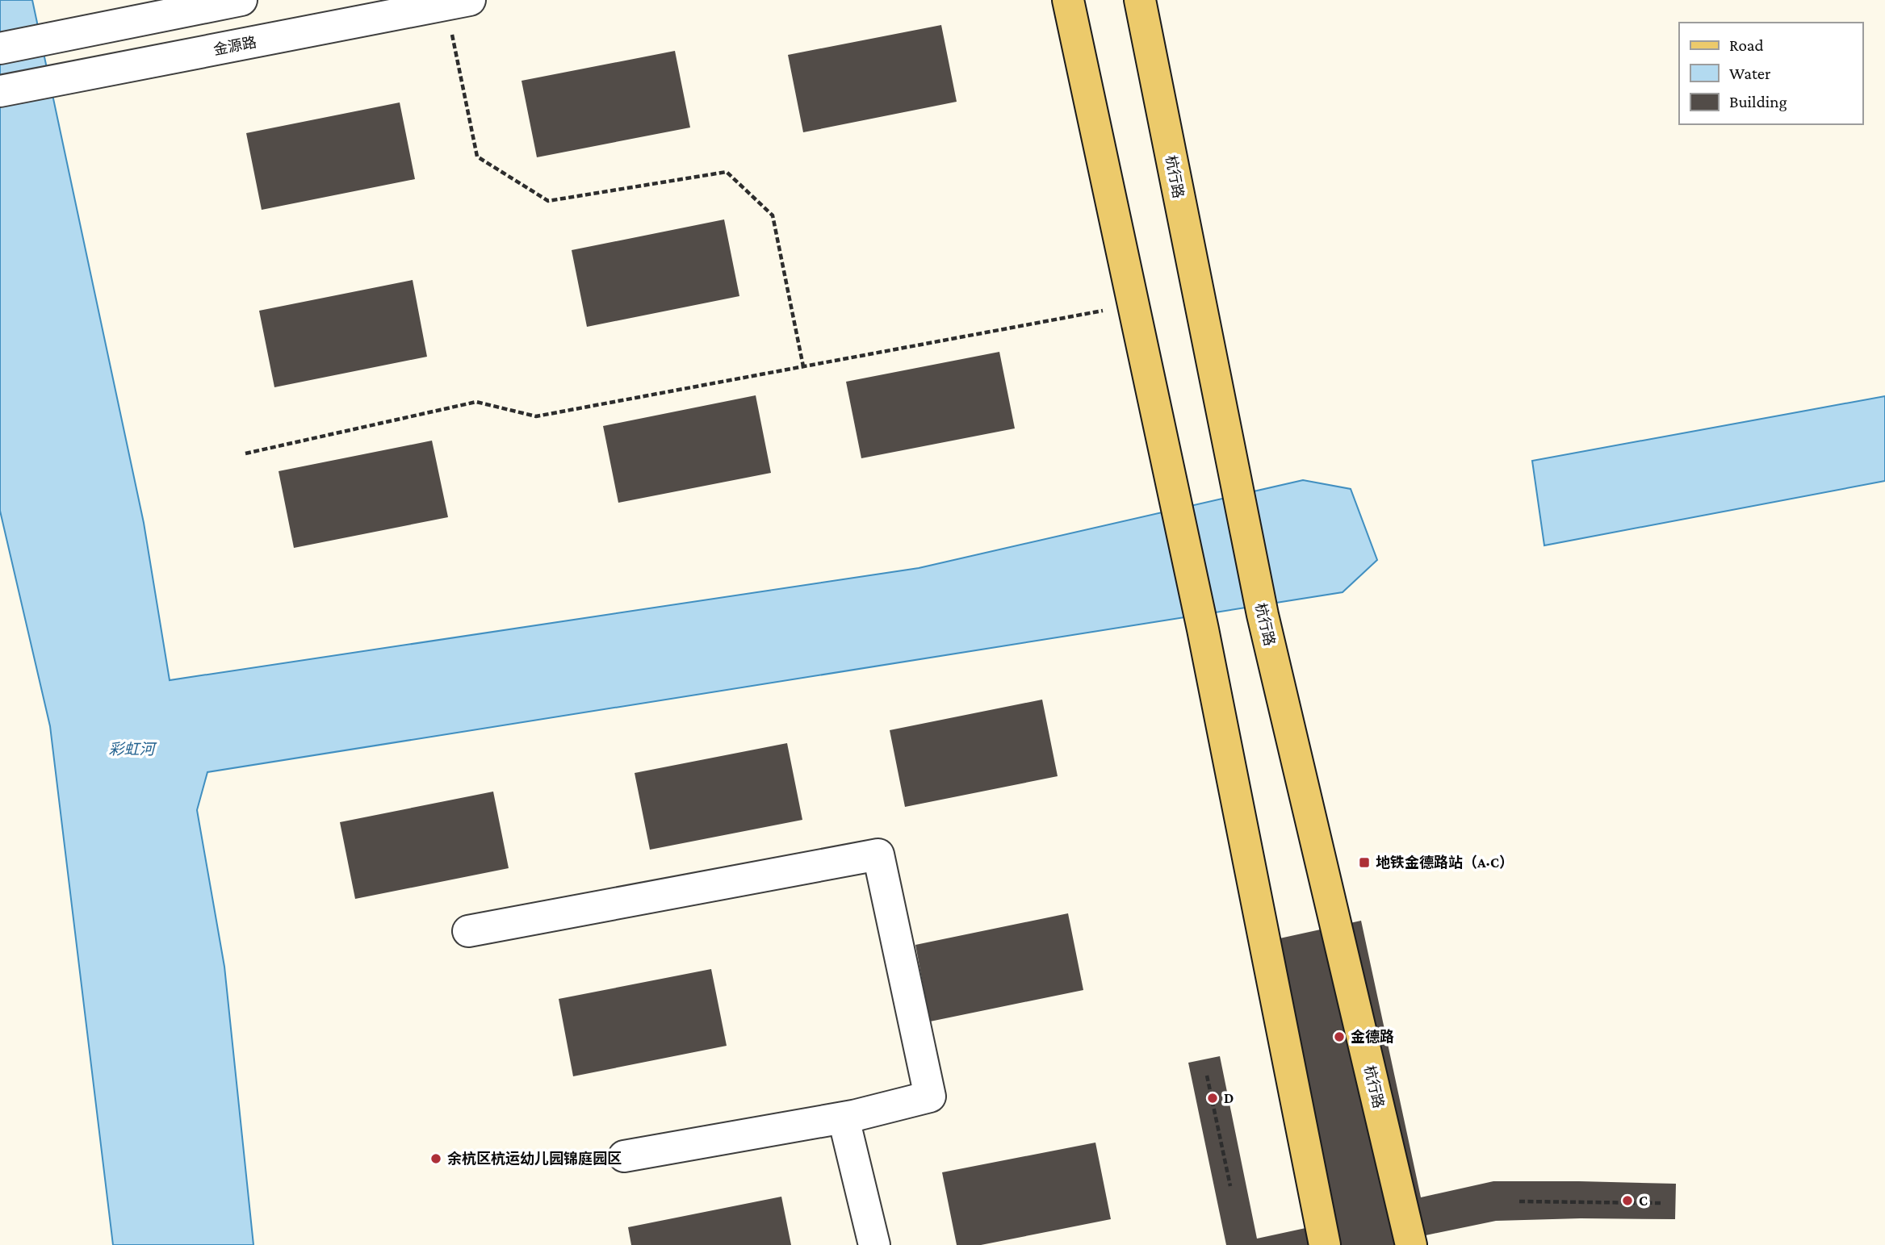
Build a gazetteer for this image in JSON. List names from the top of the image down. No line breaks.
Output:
{"streets":{"main road":["杭行路"],"street":["金源路"]},"water":["彩虹河"],"places":{"transit":["地铁金德路站（A·C）"],"other":["金德路","D","余杭区杭运幼儿园锦庭园区","C"]},"legend":["Road","Water","Building"]}
